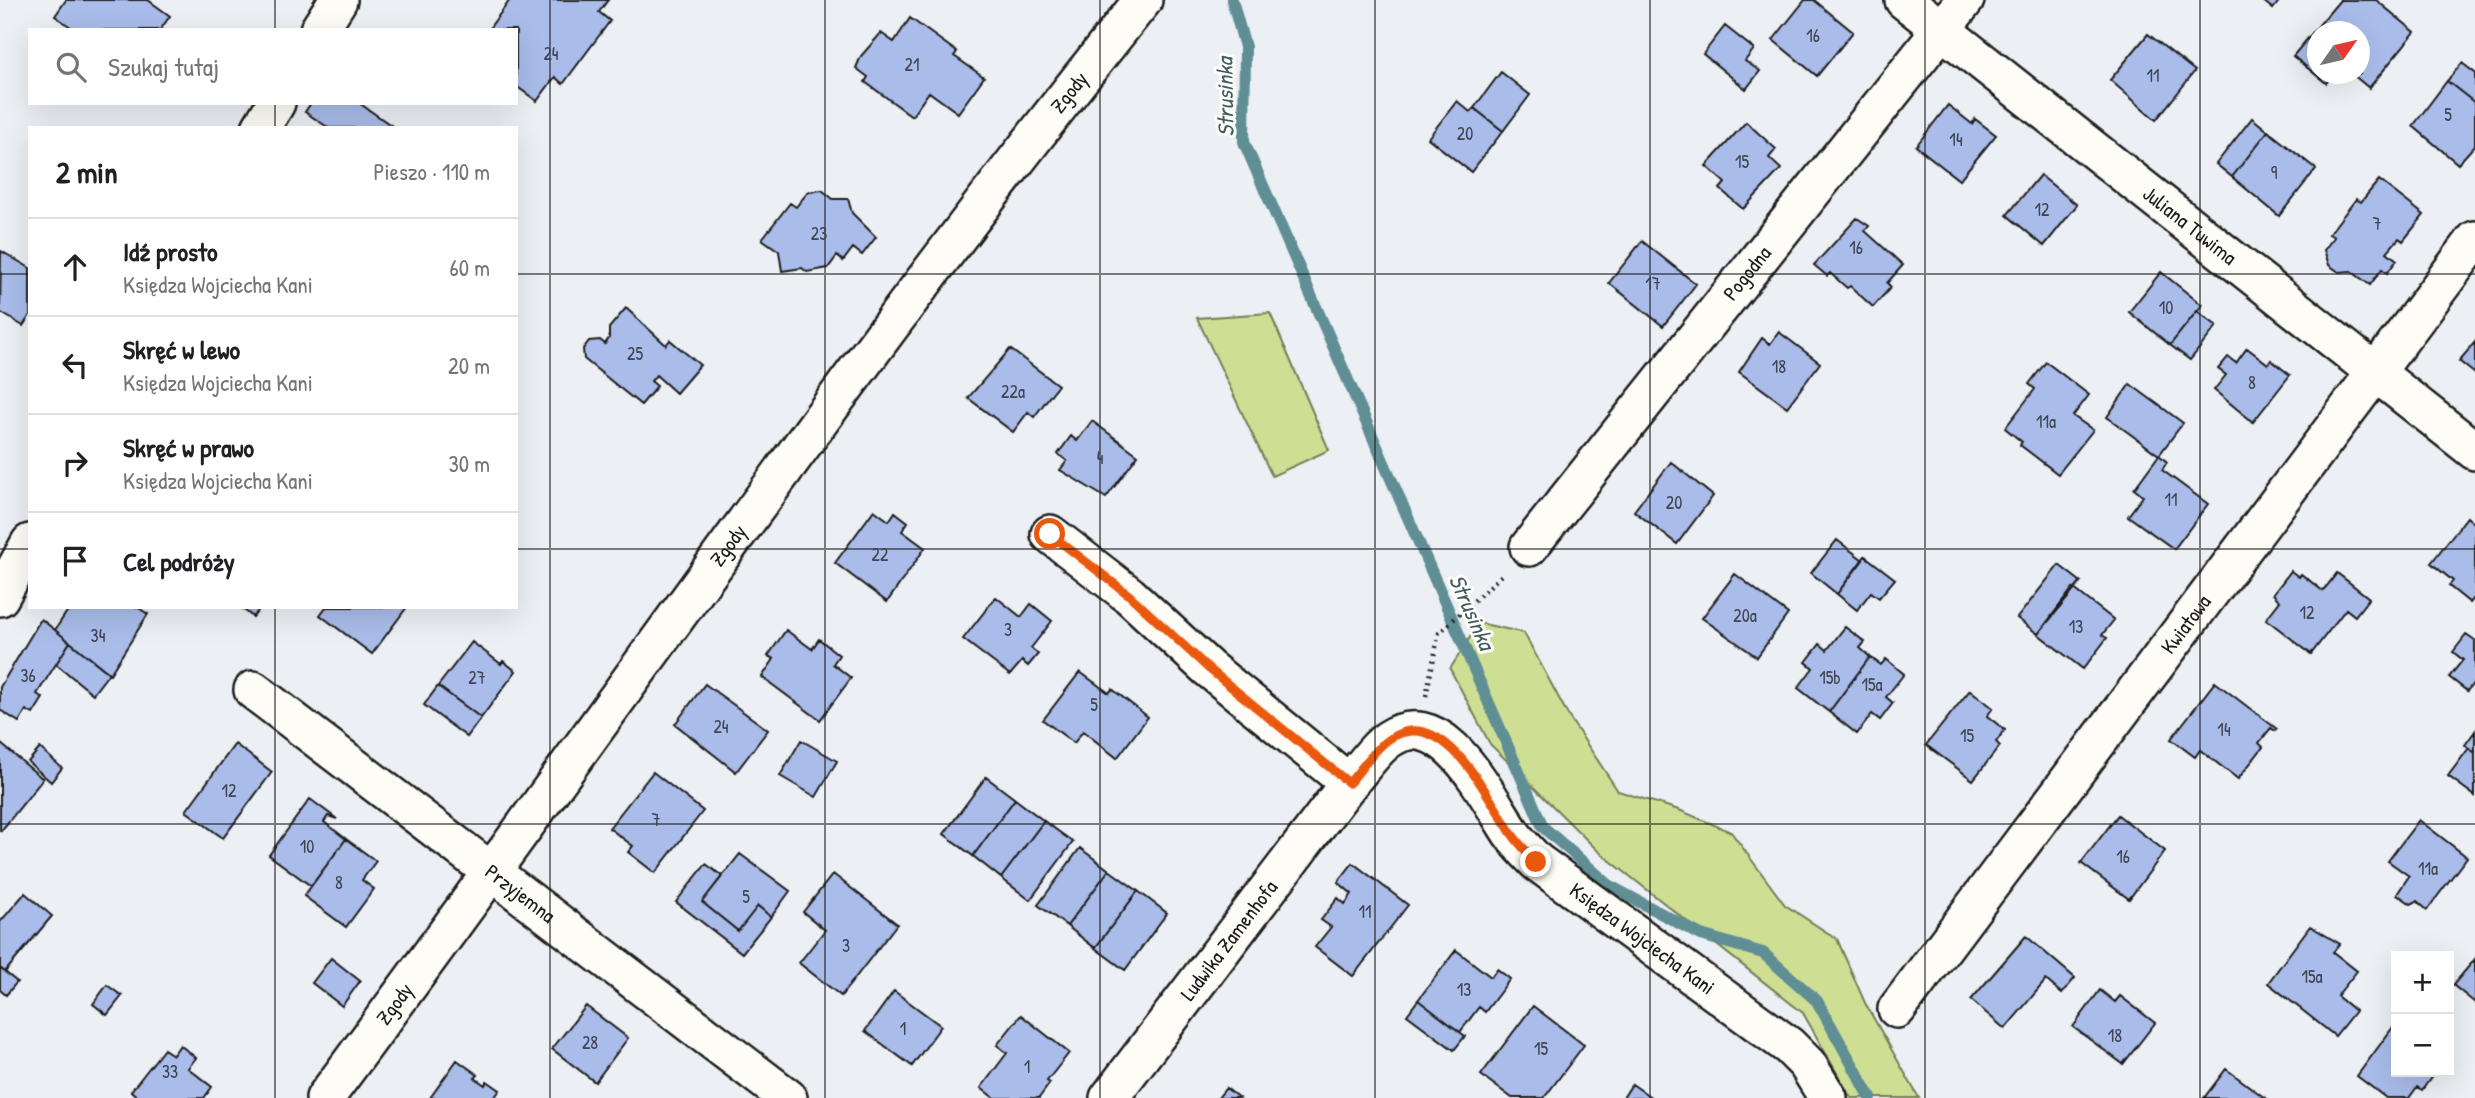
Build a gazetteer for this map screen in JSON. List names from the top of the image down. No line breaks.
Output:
{"streets":{"street":["Zgody","Juliana Tuwima","Pogodna","Kwiatowa","Przyjemna","Księdza Wojciecha Kani","Ludwika Zamenhofa"]},"crossings":[["Zgody","Przyjemna"],["Juliana Tuwima","Pogodna"],["Juliana Tuwima","Kwiatowa"]],"water":["Strusinka"],"house_numbers":["16","24","21","11","5","20","14","15","9","12","7","23","16","17","10","25","18","8","22a","11a","4","11","20","22","12","20a","13","3","34","36","27","15b","15a","5","24","14","15","12","7","10","16","11a","8","5","11","3","15a","13","1","18","28","15","1","33"],"north":"top right","page":{"search":"Szukaj tutaj","heading":["2 min","Pieszo · 110 m"],"list":[["Idź prosto","Księdza Wojciecha Kani","60 m"],["Skręć w lewo","Księdza Wojciecha Kani","20 m"],["Skręć w prawo","Księdza Wojciecha Kani","30 m"],"Cel podróży"],"map_buttons":["+","−"]}}
